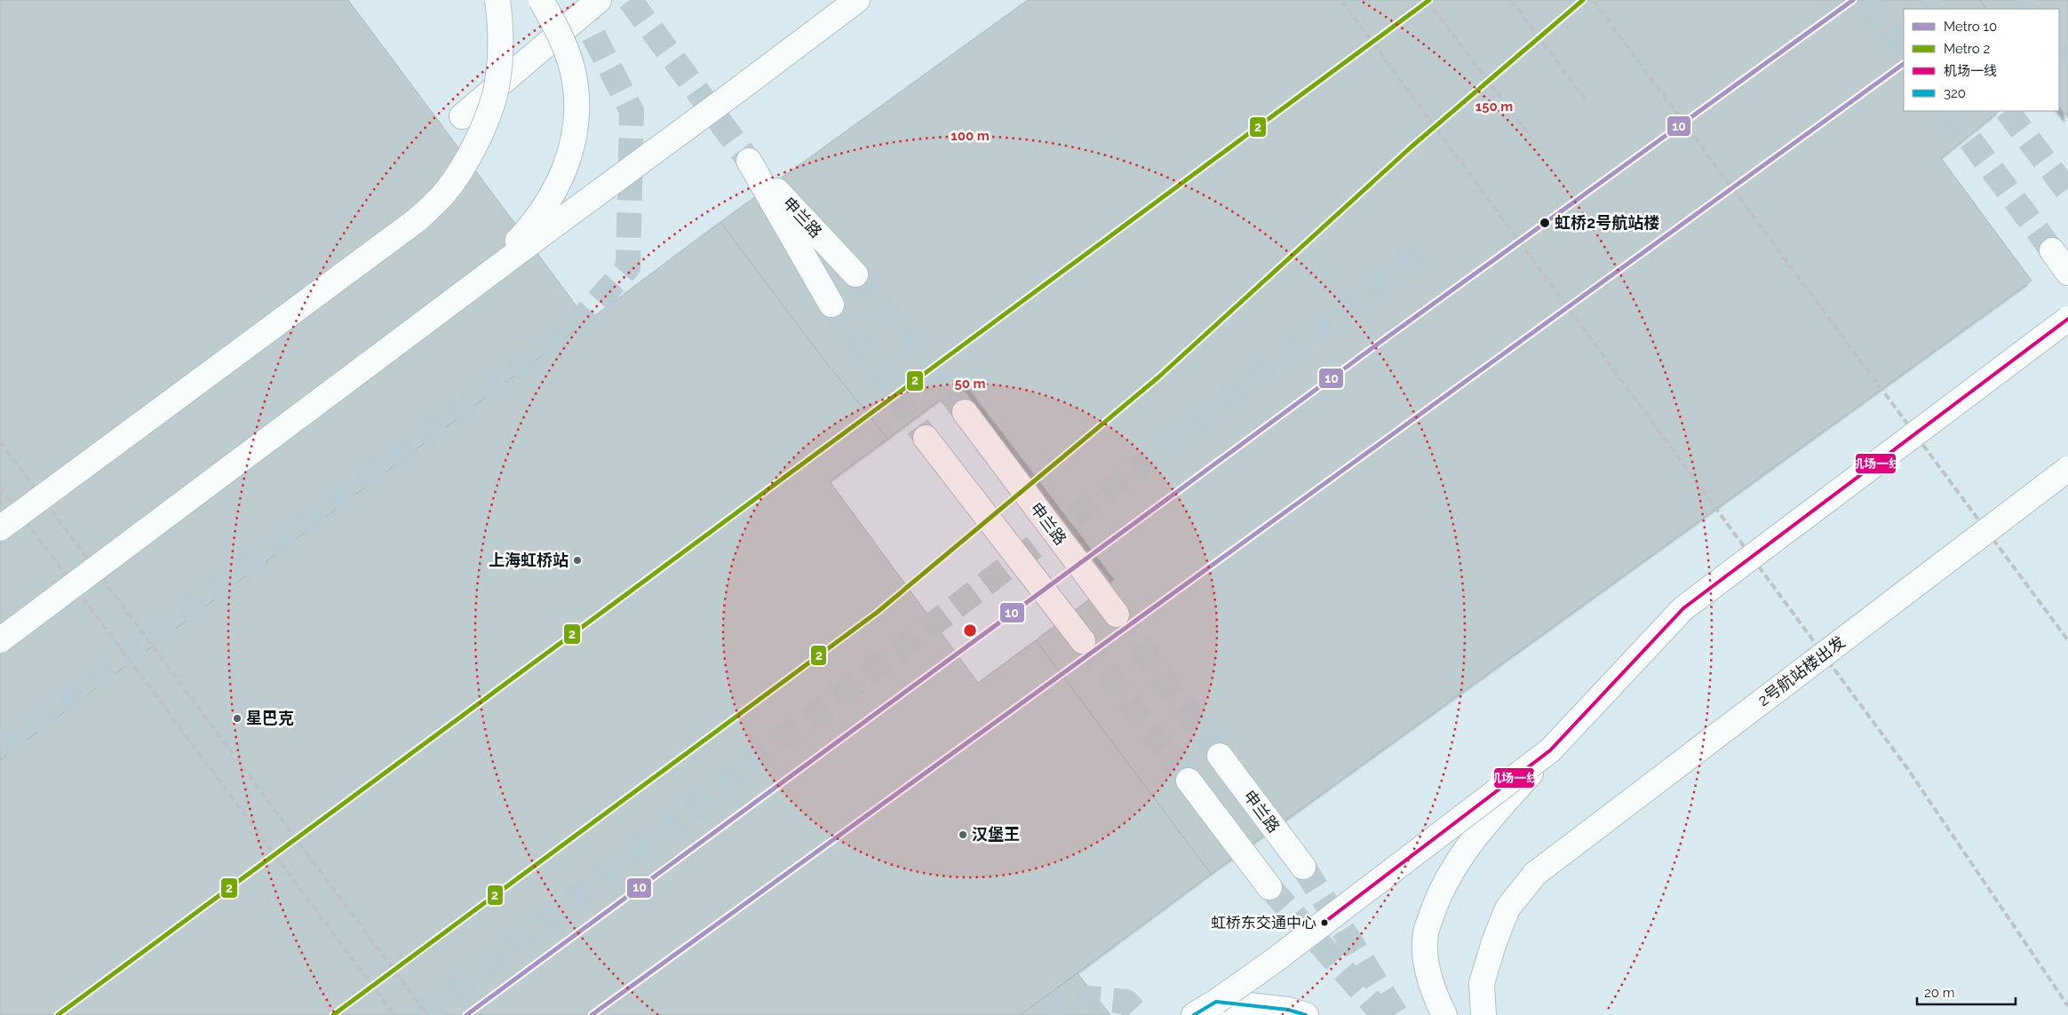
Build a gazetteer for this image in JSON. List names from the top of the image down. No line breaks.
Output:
{"streets":{"main road":["申兰路","2号航站楼出发"]},"places":["虹桥2号航站楼","上海虹桥站","星巴克","汉堡王","虹桥东交通中心"],"lines":["metro line 10","metro line 2","transit line 机场一线","transit line 320"],"legend":["Metro 10","Metro 2","机场一线","320"],"scale_bar":"20 m","rings":["150 m","100 m","50 m"]}
